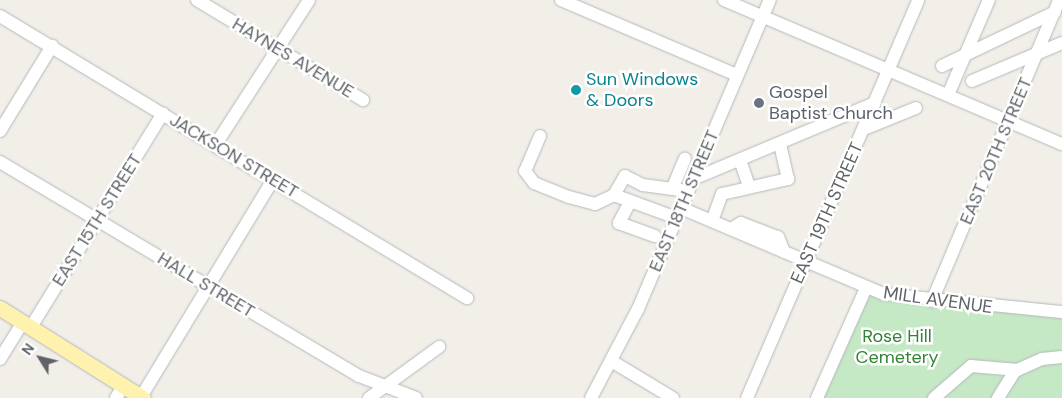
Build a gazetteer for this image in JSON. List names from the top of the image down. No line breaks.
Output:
{"streets":{"street":["HAYNES AVENUE","EAST 20TH STREET","JACKSON STREET","EAST 18TH STREET","EAST 19TH STREET","EAST 15TH STREET","HALL STREET","MILL AVENUE"]},"crossings":[["EAST 20TH STREET","MILL AVENUE"],["JACKSON STREET","EAST 15TH STREET"],["EAST 18TH STREET","MILL AVENUE"],["EAST 19TH STREET","MILL AVENUE"],["EAST 15TH STREET","HALL STREET"]],"parks":["Rose Hill Cemetery"],"places":["Sun Windows & Doors","Gospel Baptist Church"],"north":"top left"}
